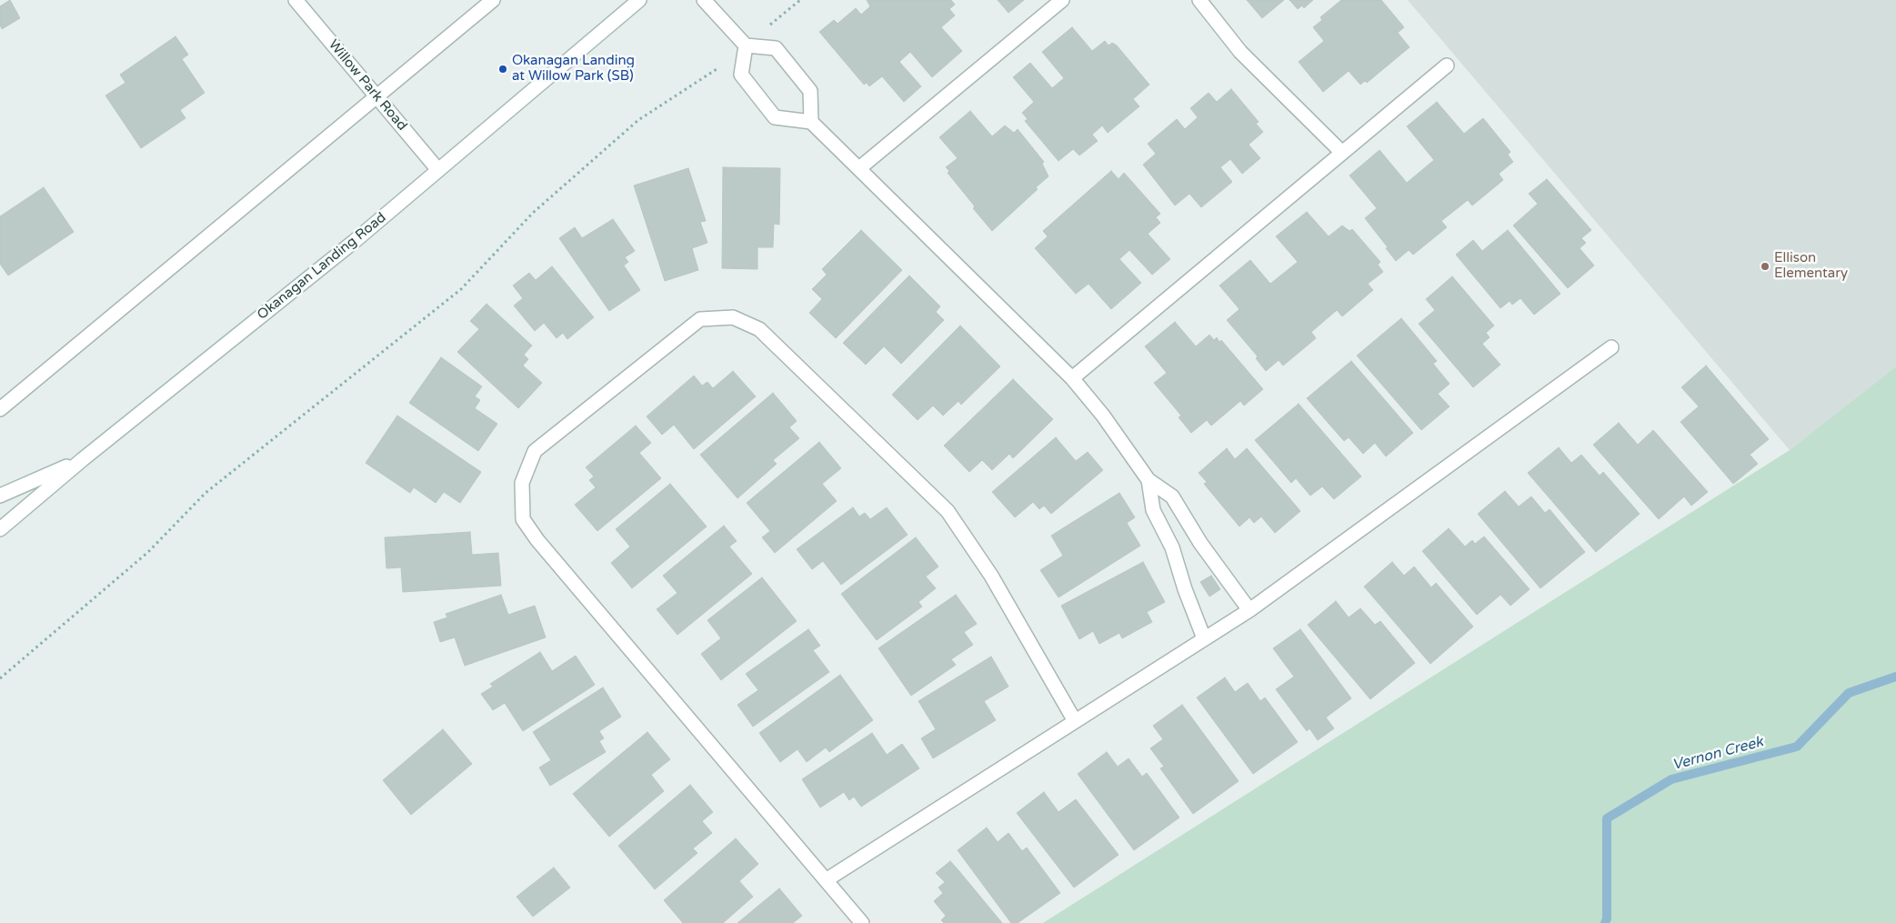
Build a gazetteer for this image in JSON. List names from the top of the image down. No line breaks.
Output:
{"streets":{"main road":["Willow Park Road","Okanagan Landing Road"]},"crossings":[["Willow Park Road","Okanagan Landing Road"]],"water":["Vernon Creek"],"places":["Okanagan Landing at Willow Park (SB)","Ellison Elementary"]}
